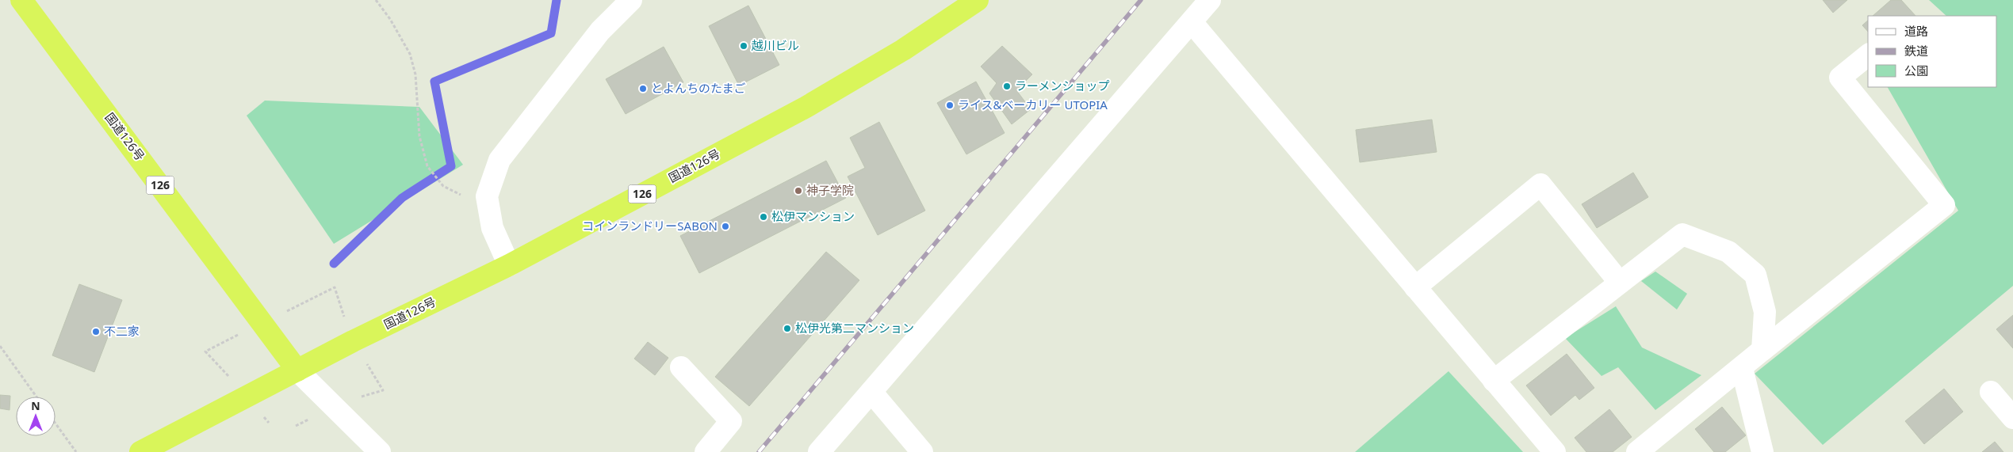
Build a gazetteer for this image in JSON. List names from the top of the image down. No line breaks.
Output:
{"streets":{"highway":["国道126号","126"]},"places":["越川ビル","ラーメンショップ","とよんちのたまご","ライス&ベーカリー UTOPIA","神子学院","松伊マンション","コインランドリーSABON","松伊光第二マンション","不二家"],"legend":["道路","鉄道","公園"],"north":"top"}
